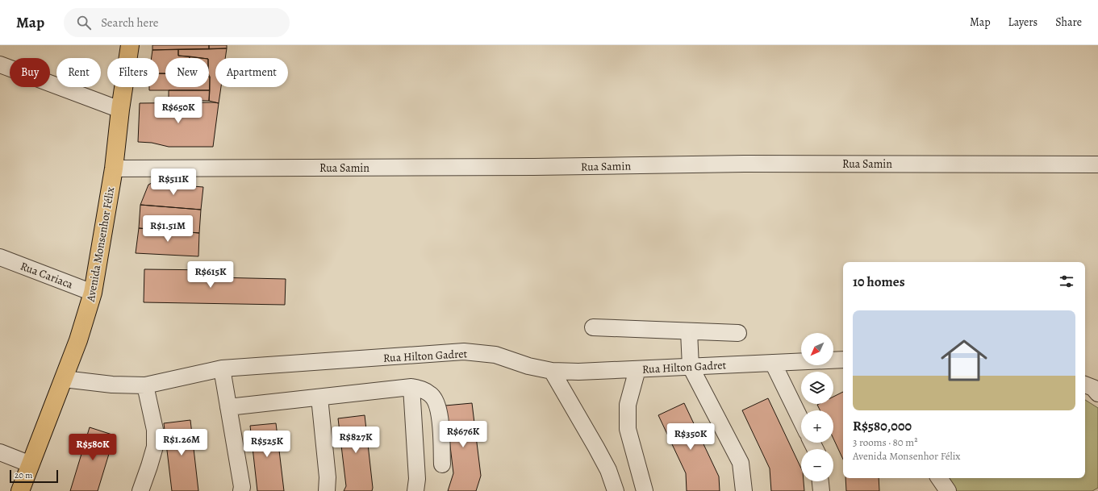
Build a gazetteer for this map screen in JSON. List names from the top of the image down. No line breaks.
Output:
{"streets":{"main road":["Avenida Monsenhor Félix"],"street":["Rua Samin","Rua Cariaca","Rua Hilton Gadret"]},"crossings":[["Rua Samin","Avenida Monsenhor Félix"],["Avenida Monsenhor Félix","Rua Cariaca"],["Avenida Monsenhor Félix","Rua Hilton Gadret"]],"scale_bar":"20 m","north":"bottom left","page":{"header":"Map","search":"Search here","nav":["Map","Layers","Share"],"chip":["Buy","Rent","Filters","New","Apartment"],"price":["R$650K","R$511K","R$1.51M","R$615K","R$676K","R$350K","R$827K","R$1.26M","R$525K","R$580K"],"heading":"10 homes","list":[{"name":"R$580,000","note":"3 rooms · 80 m² · Avenida Monsenhor Félix"}],"map_buttons":["+","−"],"scale":"20 m"}}
